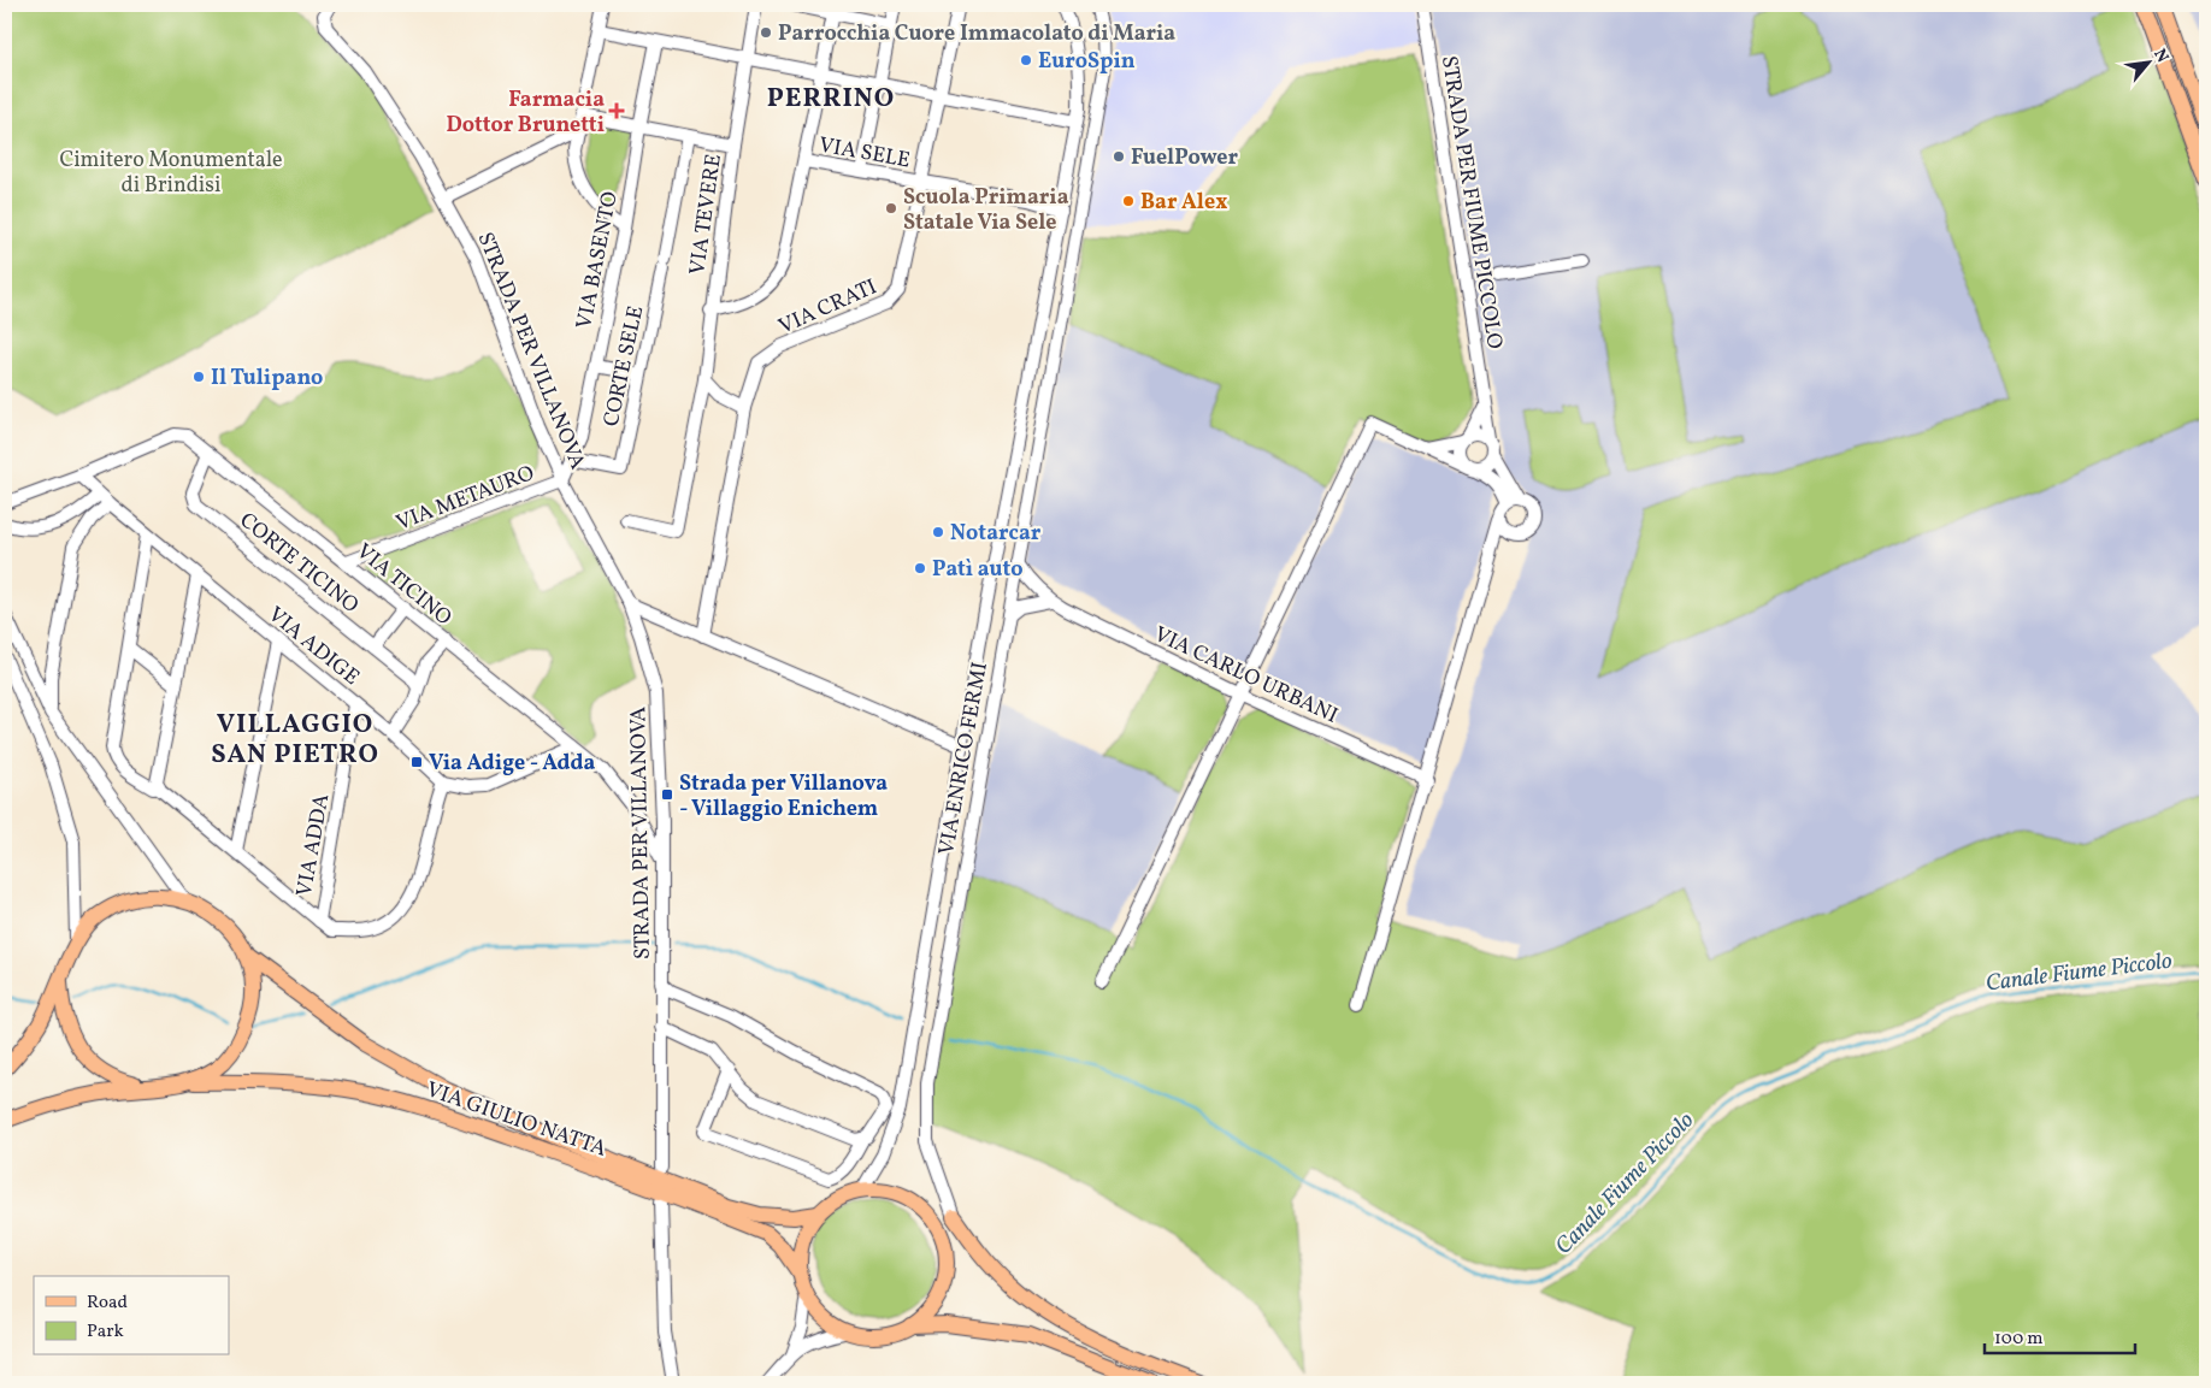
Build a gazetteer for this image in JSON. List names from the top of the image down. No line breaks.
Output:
{"streets":{"main road":["VIA ENRICO FERMI","VIA GIULIO NATTA"],"street":["VIA SELE","STRADA PER FIUME PICCOLO","VIA TEVERE","VIA BASENTO","VIA CRATI","STRADA PER VILLANOVA","CORTE SELE","VIA METAURO","CORTE TICINO","VIA TICINO","VIA ADIGE","VIA CARLO URBANI","VIA ADDA"]},"crossings":[["VIA SELE","VIA CRATI"],["VIA SELE","VIA ENRICO FERMI"],["VIA BASENTO","STRADA PER VILLANOVA"],["VIA BASENTO","CORTE SELE"],["VIA BASENTO","VIA METAURO"],["VIA CRATI","VIA ENRICO FERMI"],["STRADA PER VILLANOVA","VIA METAURO"],["STRADA PER VILLANOVA","VIA TICINO"],["STRADA PER VILLANOVA","VIA ENRICO FERMI"],["VIA METAURO","VIA TICINO"],["CORTE TICINO","VIA TICINO"],["VIA TICINO","VIA ADIGE"],["VIA ADIGE","VIA ADDA"],["VIA CARLO URBANI","VIA ENRICO FERMI"],["VIA ENRICO FERMI","VIA GIULIO NATTA"]],"districts":["PERRINO","VILLAGGIO SAN PIETRO"],"water":["Canale Fiume Piccolo"],"parks":["Cimitero Monumentale di Brindisi"],"places":{"other":["Parrocchia Cuore Immacolato di Maria","EuroSpin","FuelPower","Bar Alex","Scuola Primaria Statale Via Sele","Il Tulipano","Notarcar","Patì auto"],"health":["Farmacia Dottor Brunetti"],"transit":["Via Adige - Adda","Strada per Villanova - Villaggio Enichem"]},"legend":["Road","Park"],"scale_bar":"100 m","north":"top right"}
